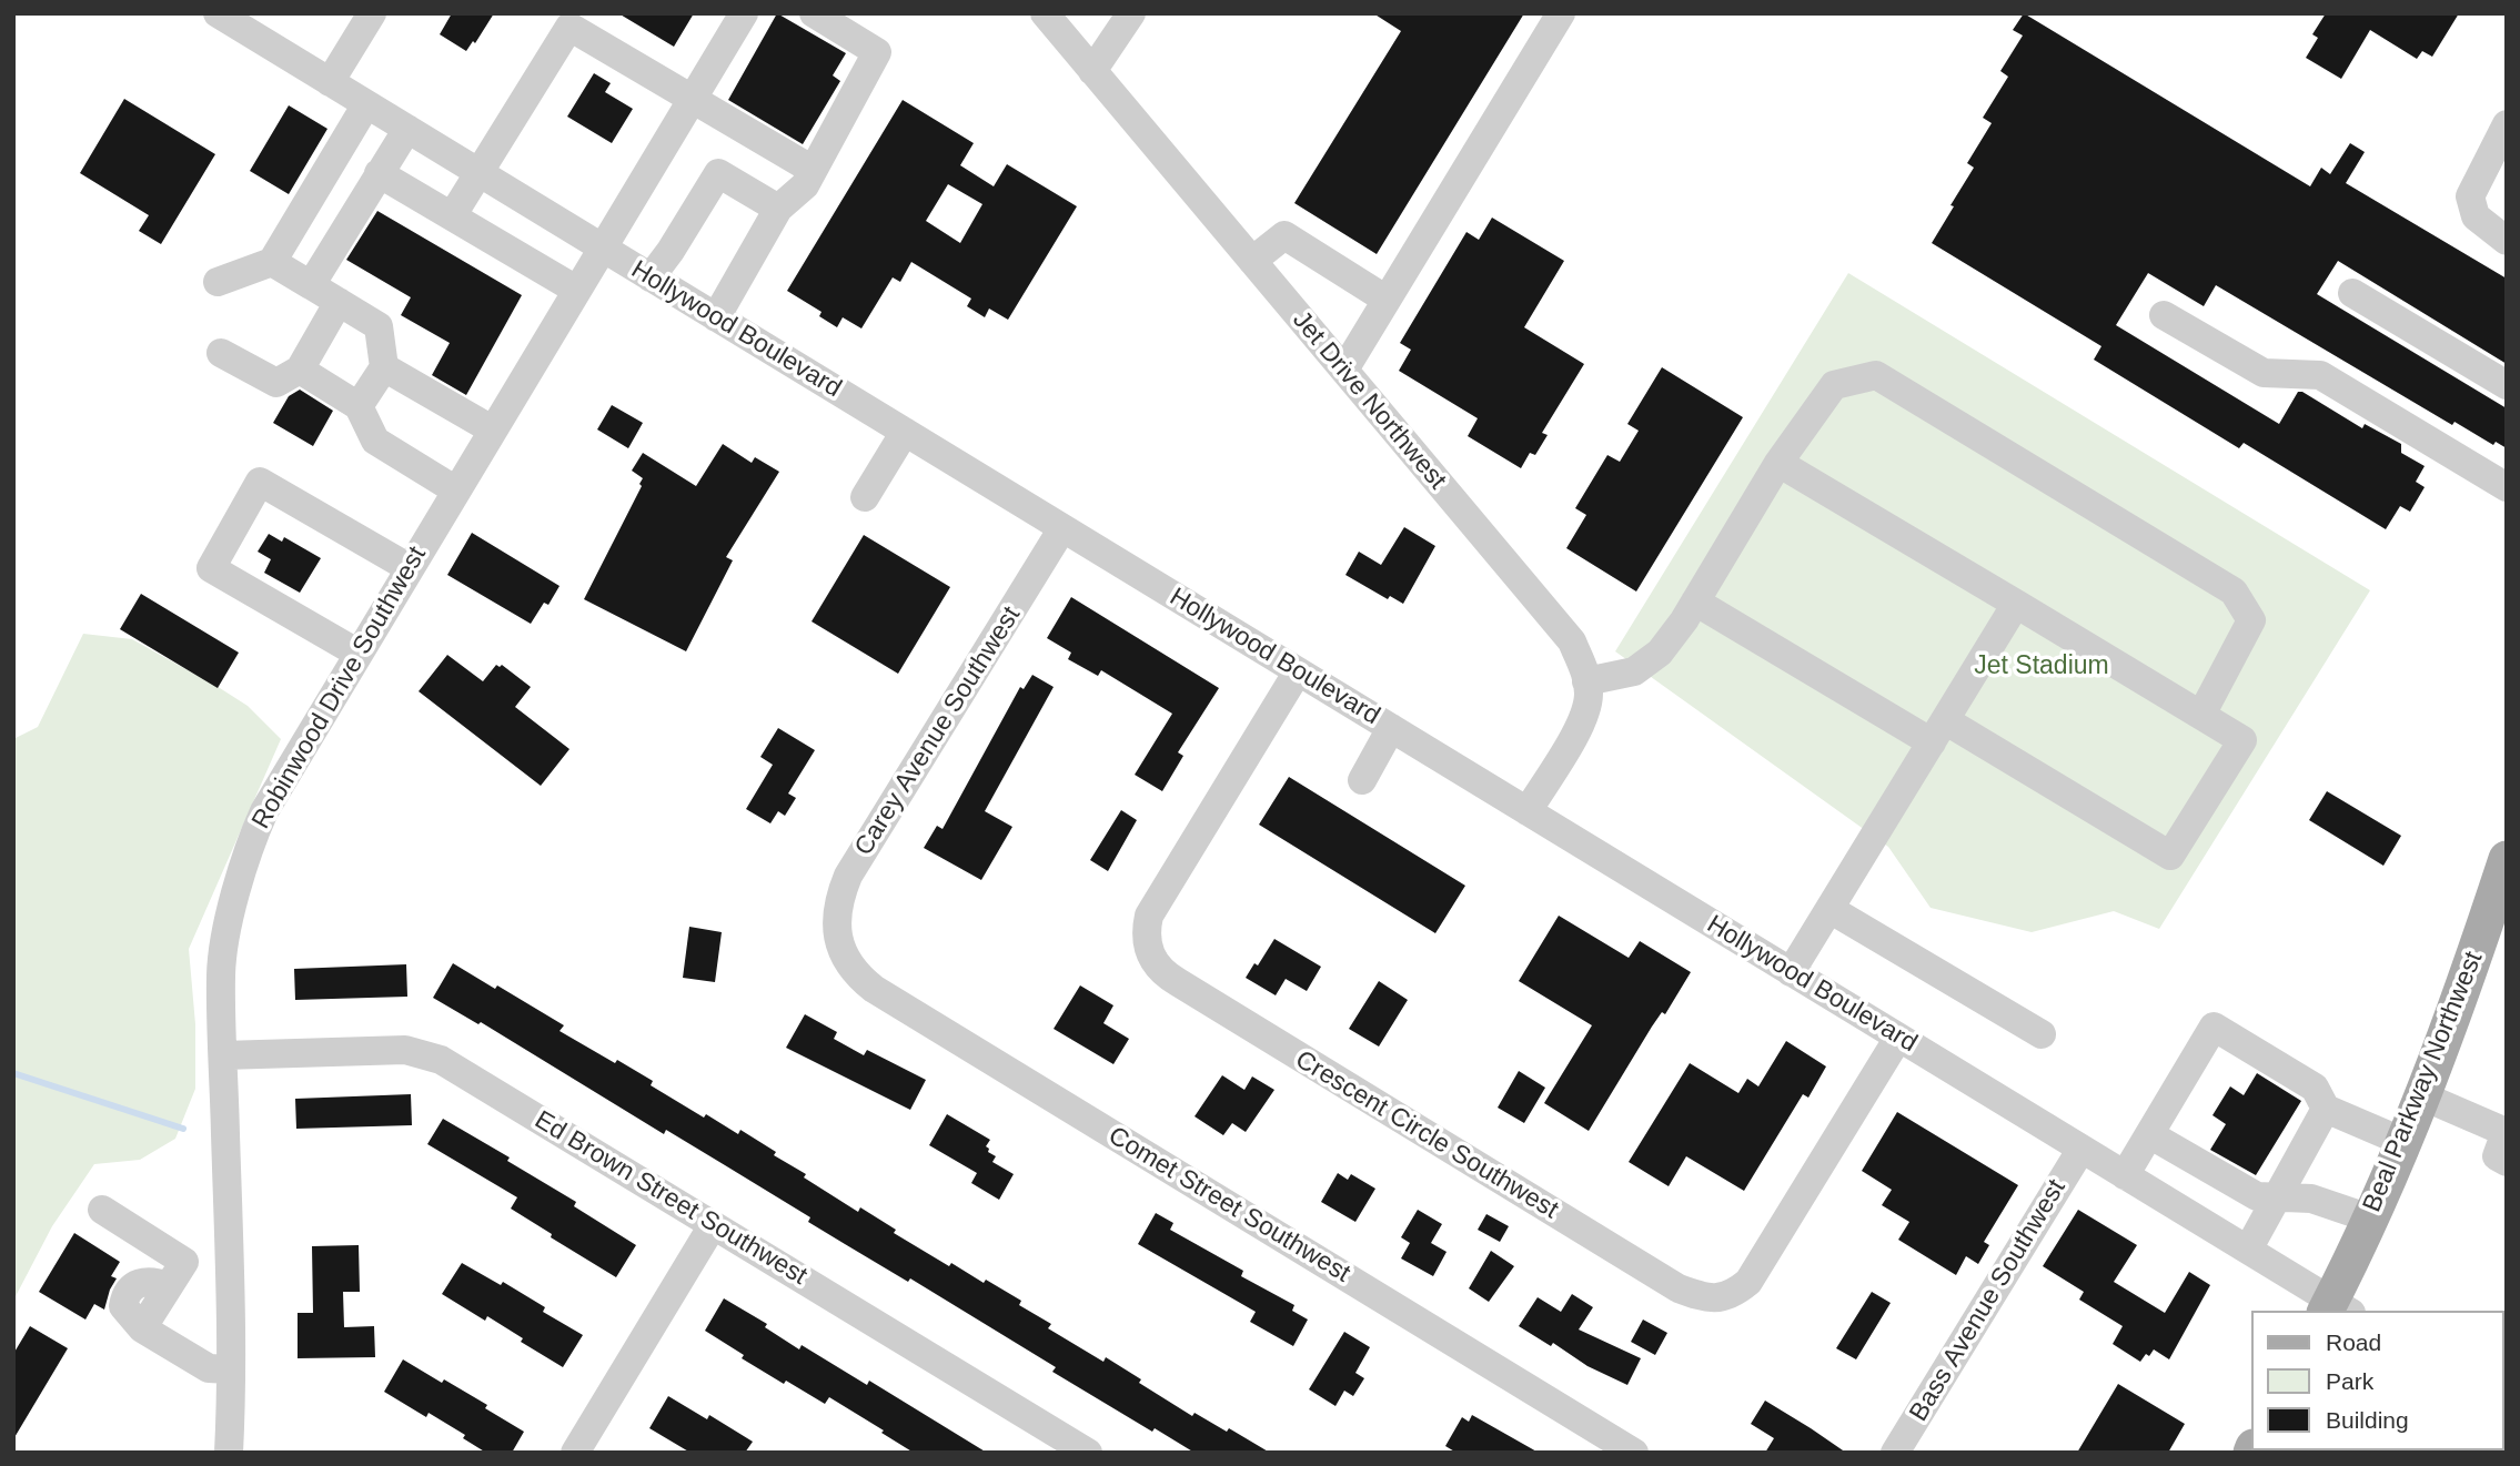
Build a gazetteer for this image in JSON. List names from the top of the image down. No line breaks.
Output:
{"streets":{"main road":["Beal Parkway Northwest"],"street":["Hollywood Boulevard","Jet Drive Northwest","Robinwood Drive Southwest","Carey Avenue Southwest","Crescent Circle Southwest","Ed Brown Street Southwest","Comet Street Southwest","Bass Avenue Southwest"]},"crossings":[["Hollywood Boulevard","Jet Drive Northwest"],["Hollywood Boulevard","Robinwood Drive Southwest"],["Hollywood Boulevard","Carey Avenue Southwest"],["Hollywood Boulevard","Beal Parkway Northwest"],["Hollywood Boulevard","Crescent Circle Southwest"],["Hollywood Boulevard","Bass Avenue Southwest"],["Robinwood Drive Southwest","Ed Brown Street Southwest"],["Carey Avenue Southwest","Comet Street Southwest"]],"parks":["Jet Stadium"],"legend":["Road","Park","Building"]}
